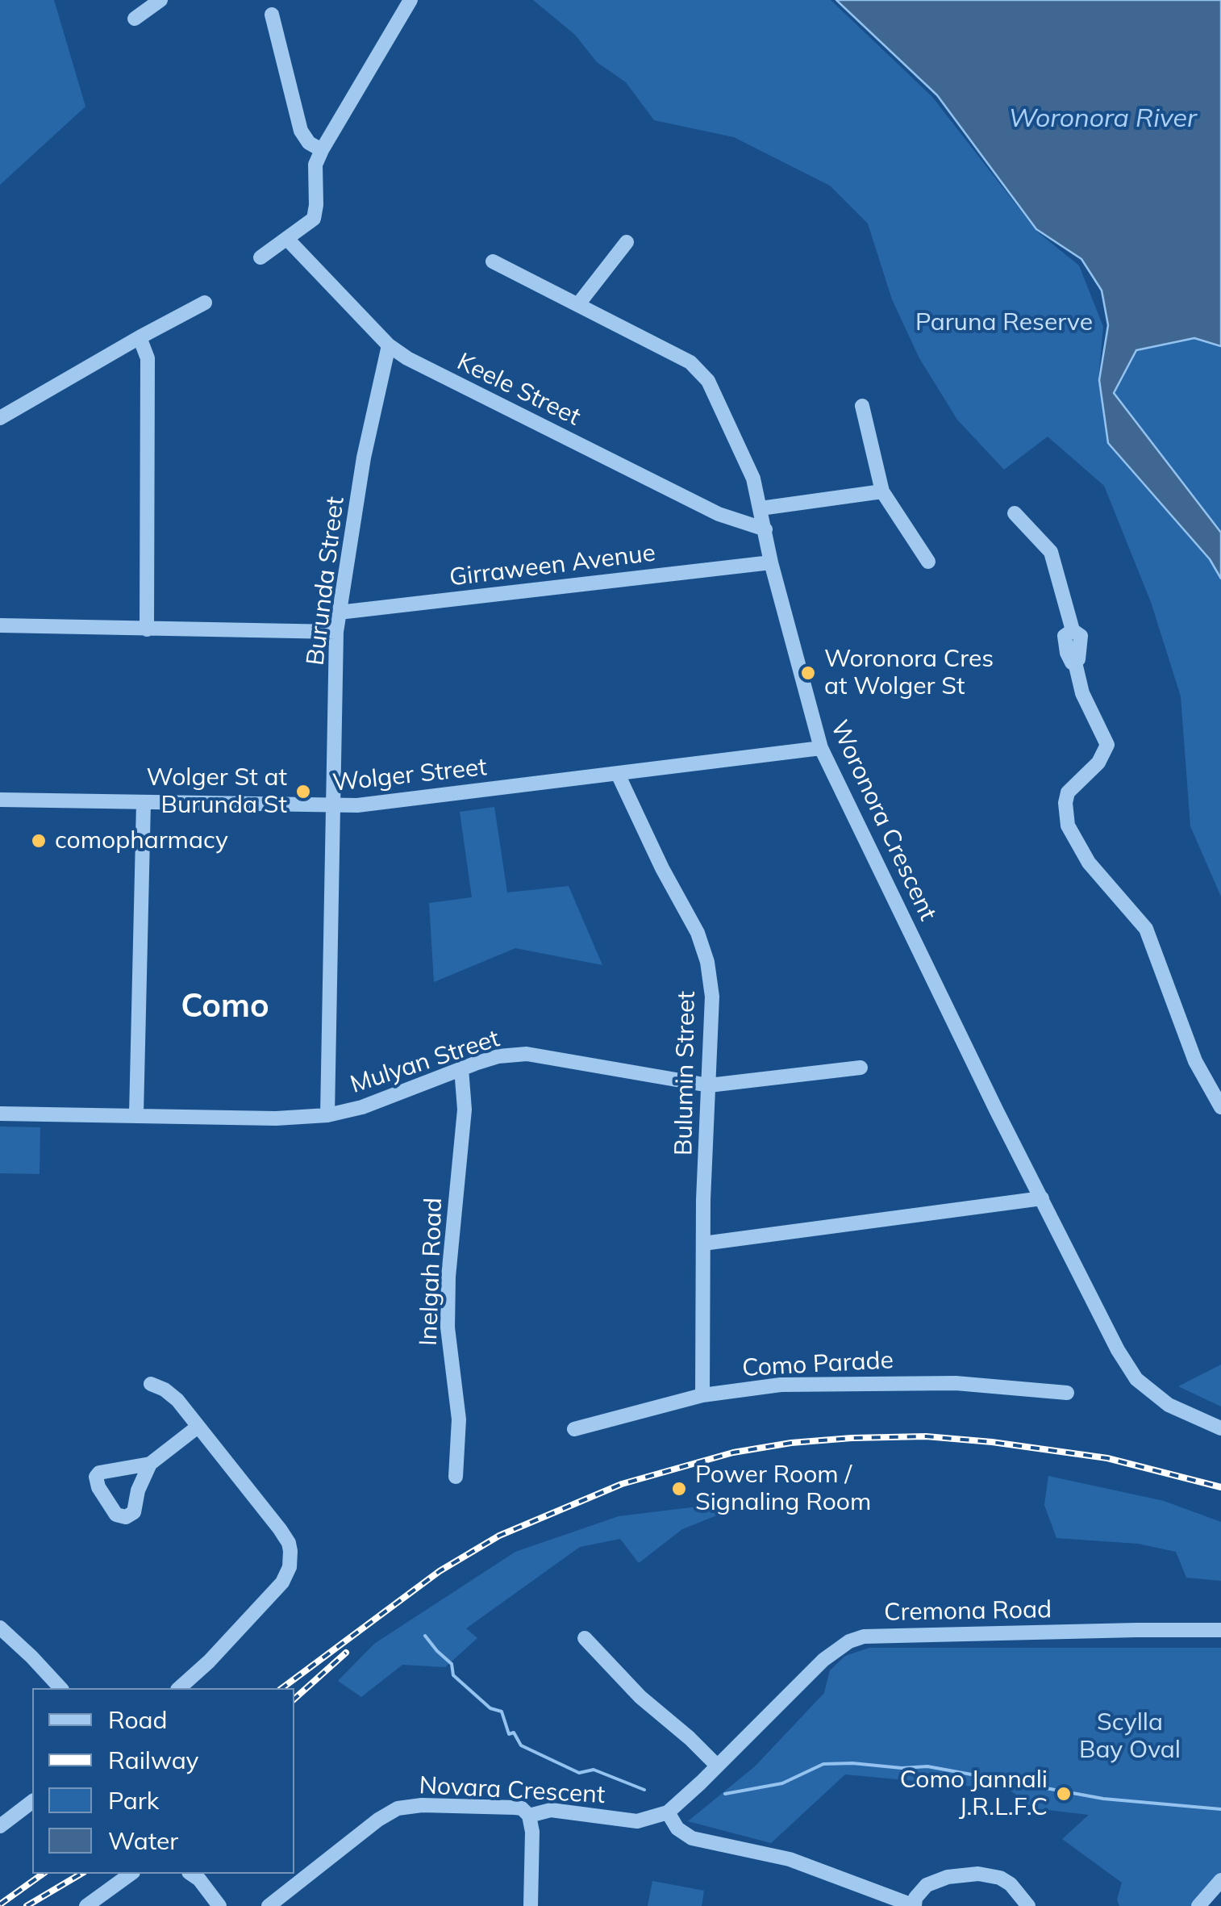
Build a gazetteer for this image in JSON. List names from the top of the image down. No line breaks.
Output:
{"streets":{"street":["Keele Street","Girraween Avenue","Burunda Street","Wolger Street","Woronora Crescent","Mulyan Street","Bulumin Street","Inelgah Road","Como Parade","Cremona Road","Novara Crescent"]},"crossings":[["Keele Street","Burunda Street"],["Keele Street","Woronora Crescent"],["Girraween Avenue","Burunda Street"],["Girraween Avenue","Woronora Crescent"],["Burunda Street","Wolger Street"],["Burunda Street","Mulyan Street"],["Wolger Street","Woronora Crescent"],["Wolger Street","Bulumin Street"],["Mulyan Street","Bulumin Street"],["Mulyan Street","Inelgah Road"],["Bulumin Street","Como Parade"]],"districts":["Como"],"water":["Woronora River"],"parks":["Paruna Reserve","Scylla Bay Oval"],"places":["Woronora Cres at Wolger St","Wolger St at Burunda St","comopharmacy","Power Room / Signaling Room","Como Jannali J.R.L.F.C"],"legend":["Road","Railway","Park","Water"]}
